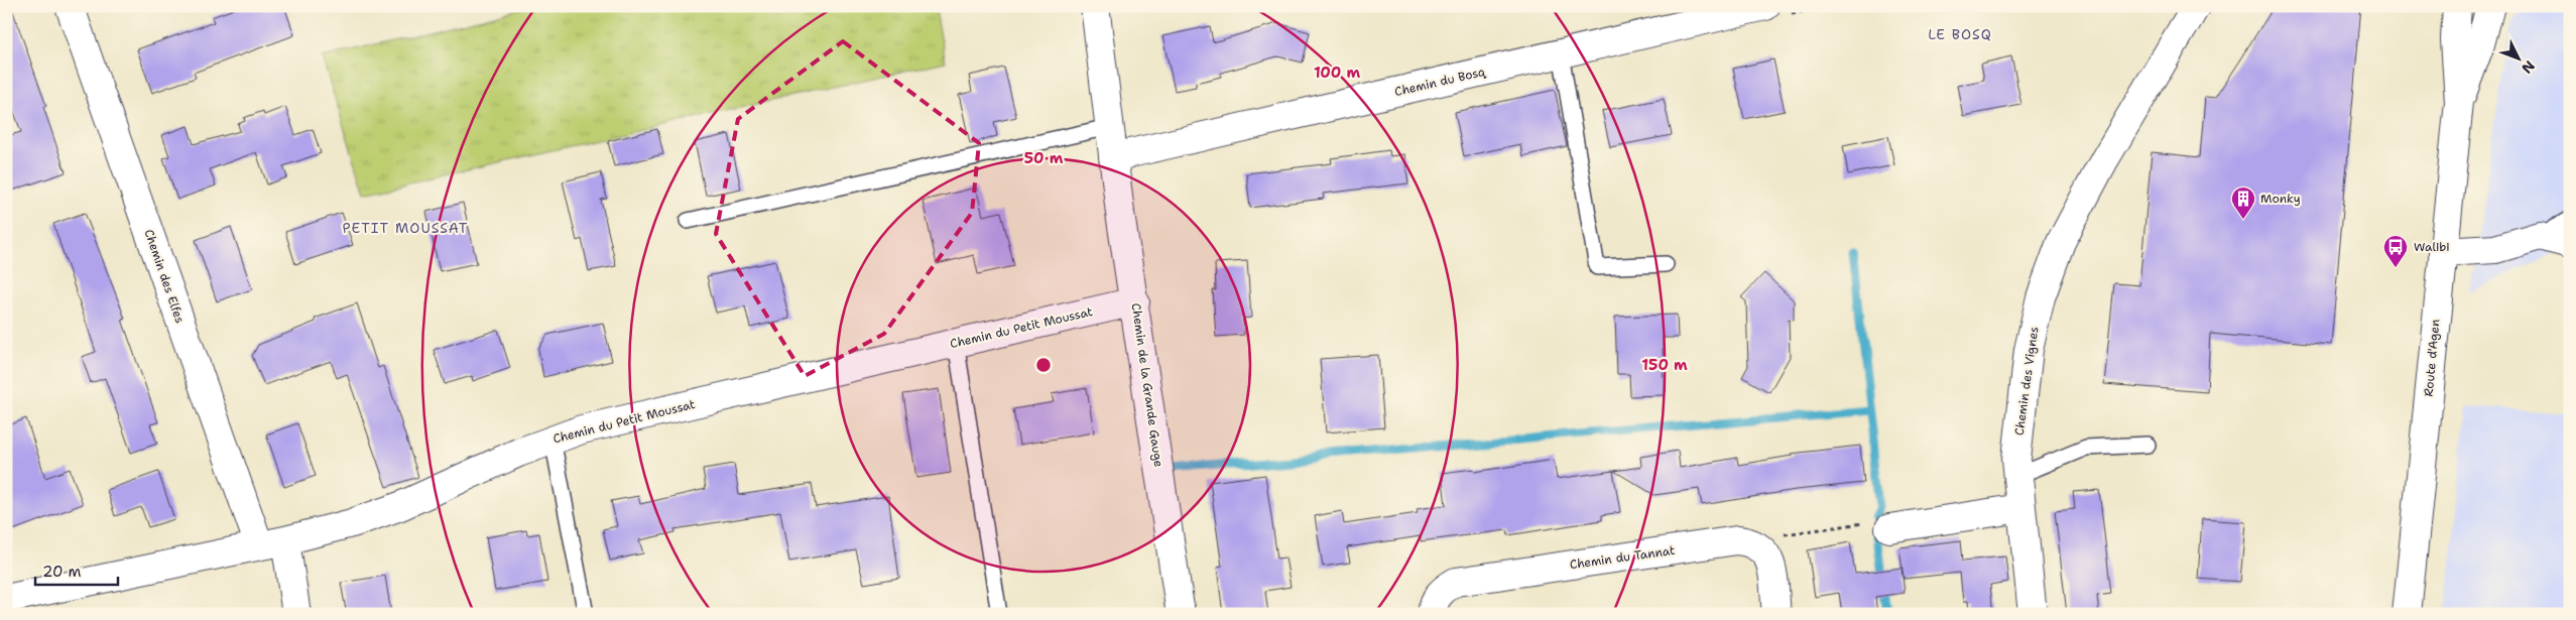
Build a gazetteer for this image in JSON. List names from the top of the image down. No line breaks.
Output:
{"streets":{"street":["Chemin du Bosq","Chemin des Elfes","Chemin du Petit Moussat","Route d'Agen","Chemin des Vignes","Chemin de la Grande Gauge","Chemin du Tannat"]},"crossings":[["Chemin du Bosq","Chemin de la Grande Gauge"],["Chemin des Elfes","Chemin du Petit Moussat"],["Chemin du Petit Moussat","Chemin de la Grande Gauge"]],"districts":["LE BOSQ","PETIT MOUSSAT"],"places":{"building":["Monky"],"bus stop":["Walibi"]},"scale_bar":"20 m","north":"bottom right","rings":["100 m","50 m","150 m"]}
